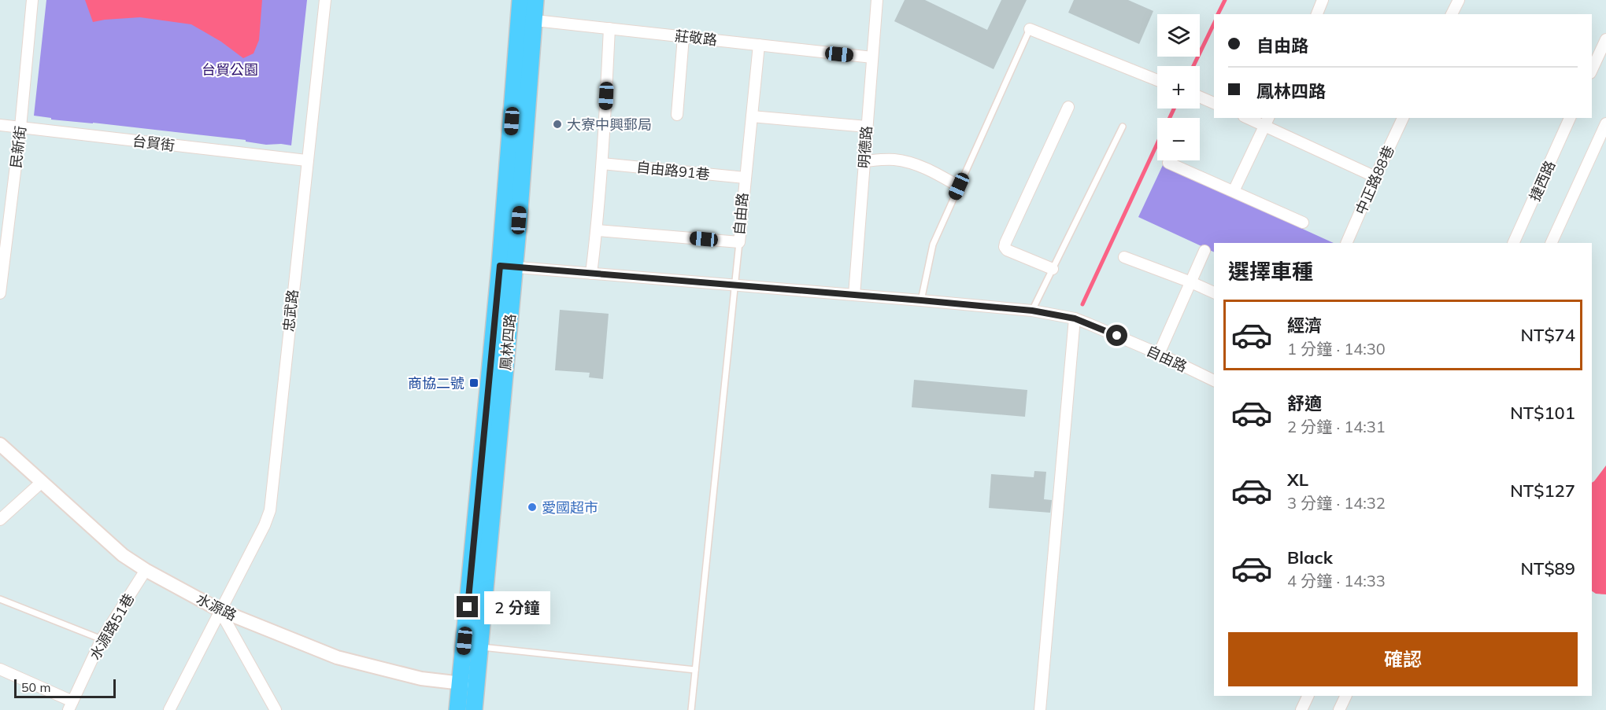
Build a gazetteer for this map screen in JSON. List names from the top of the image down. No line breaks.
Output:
{"streets":{"main road":["鳳林四路"],"street":["莊敬路","台貿街","民新街","明德路","自由路91巷","中正路88巷","捷西路","自由路","忠武路","水源路","水源路51巷"]},"crossings":[["莊敬路","明德路"],["莊敬路","自由路"],["莊敬路","鳳林四路"],["台貿街","民新街"],["台貿街","忠武路"],["明德路","自由路"],["自由路91巷","自由路"],["自由路","鳳林四路"],["忠武路","水源路"],["鳳林四路","水源路"],["水源路","水源路51巷"]],"parks":["台貿公園"],"places":{"other":["大寮中興郵局","愛國超市"],"transit":["商協二號"]},"scale_bar":"50 m","page":{"map_buttons":["+","−"],"banner":["自由路","鳳林四路"],"heading":"選擇車種","list":[{"name":"經濟","note":"1 分鐘 · 14:30","value":"NT$74"},{"name":"舒適","note":"2 分鐘 · 14:31","value":"NT$101"},{"name":"XL","note":"3 分鐘 · 14:32","value":"NT$127"},{"name":"Black","note":"4 分鐘 · 14:33","value":"NT$89"}],"bubble":"2 分鐘","buttons":"確認","scale":"50 m"}}
